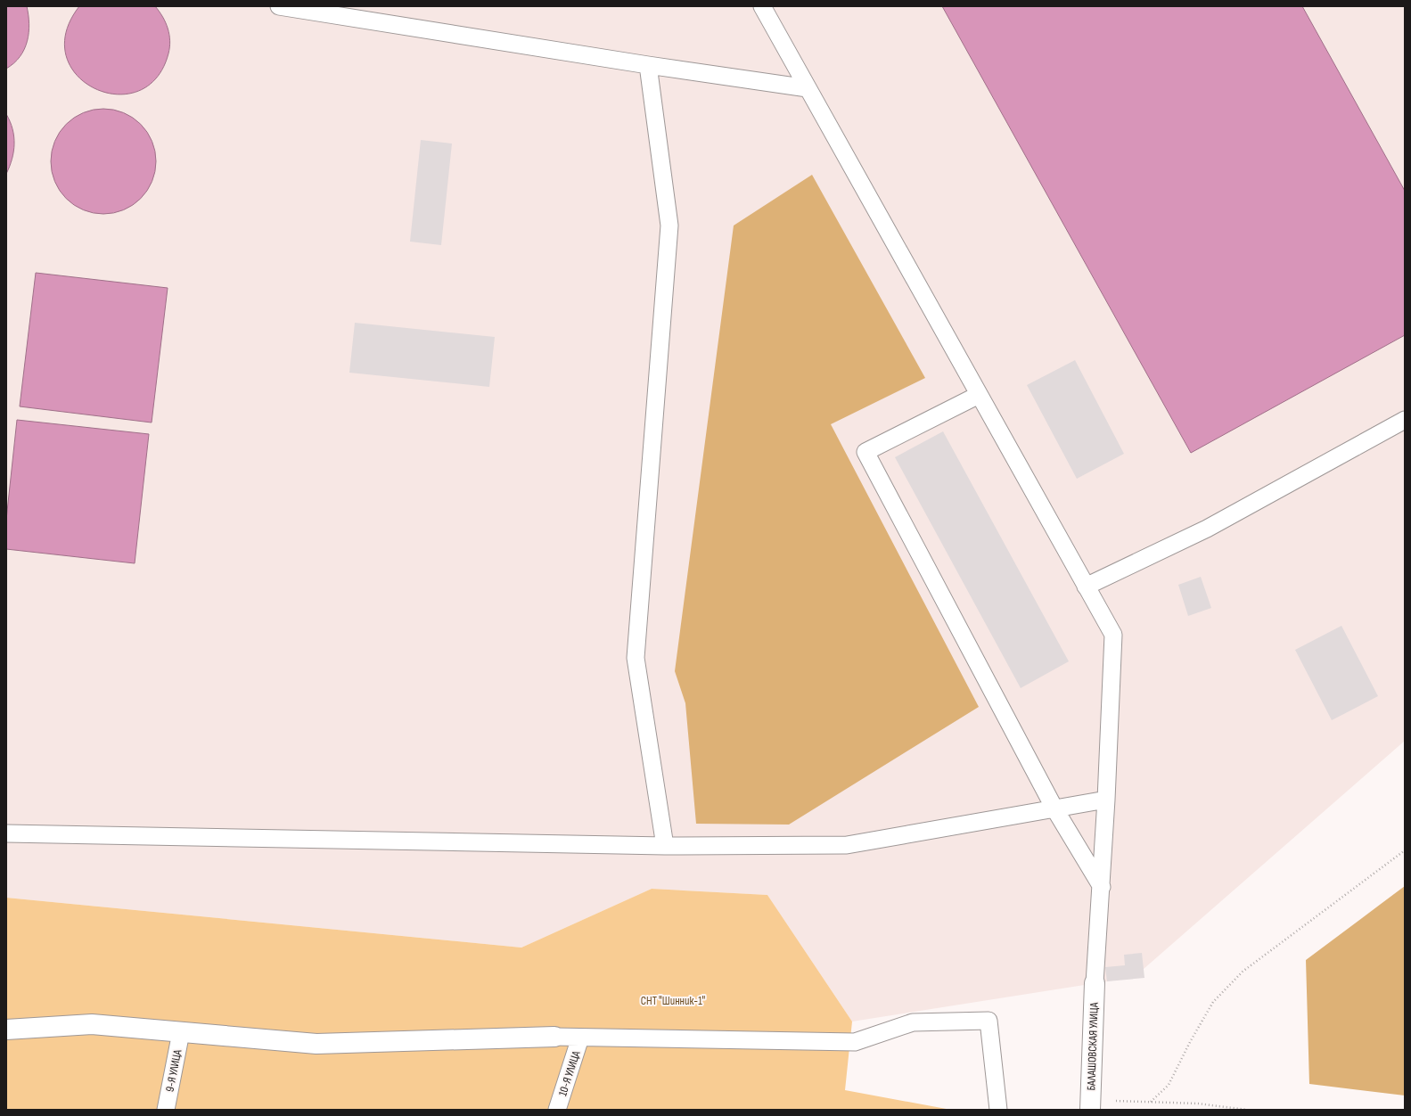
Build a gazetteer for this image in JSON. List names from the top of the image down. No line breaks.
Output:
{"streets":{"street":["БАЛАШОВСКАЯ УЛИЦА"],"lane":["9-Я УЛИЦА","10-Я УЛИЦА"]},"parks":["СНТ \"Шинник-1\""]}
